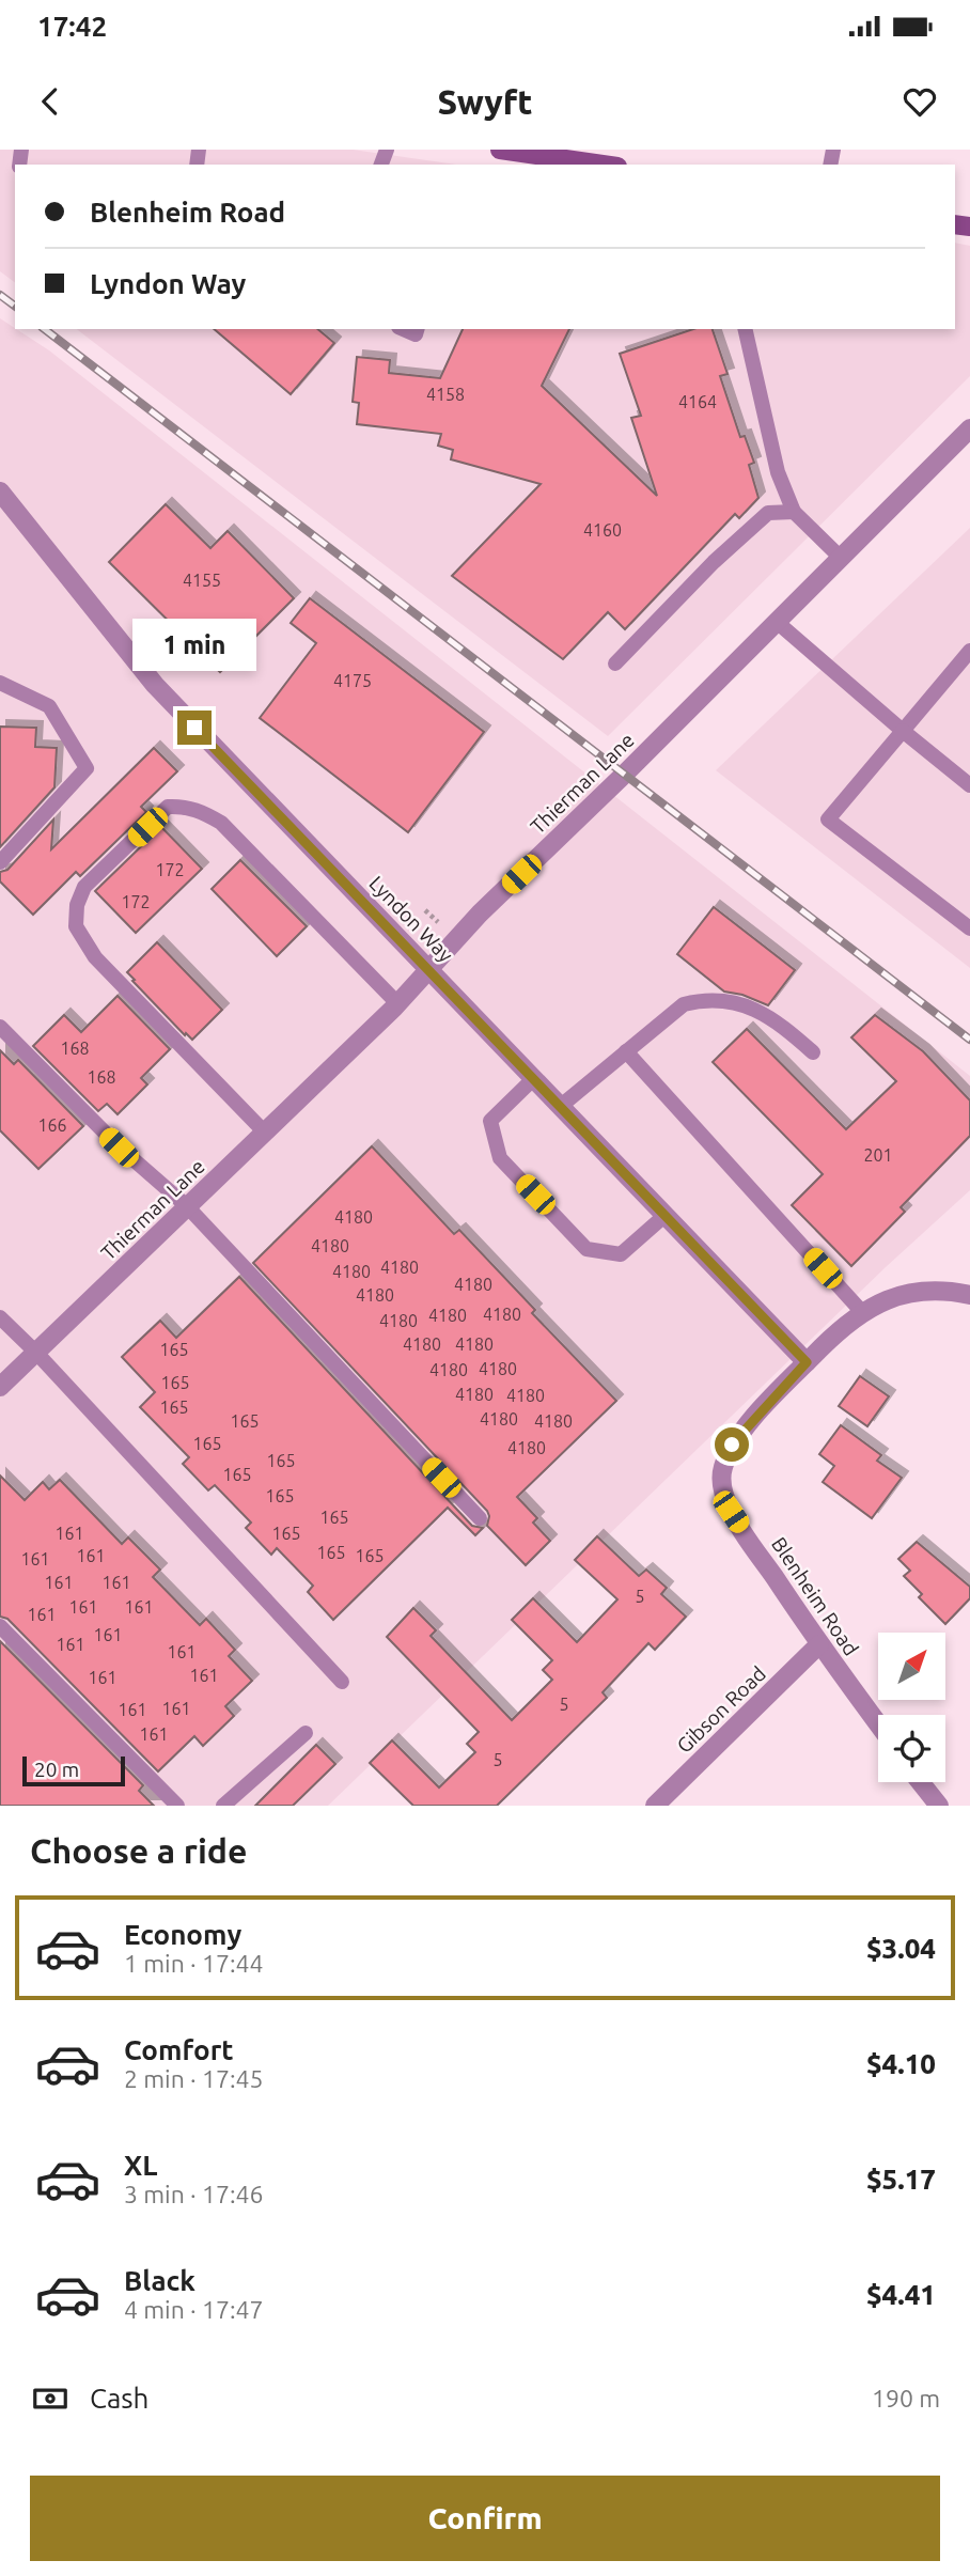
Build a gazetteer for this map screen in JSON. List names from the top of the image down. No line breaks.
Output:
{"streets":{"street":["Thierman Lane","Lyndon Way","Blenheim Road","Gibson Road"]},"crossings":[["Thierman Lane","Lyndon Way"],["Lyndon Way","Blenheim Road"],["Blenheim Road","Gibson Road"]],"house_numbers":["4158","4164","4160","4155","4175","172","172","168","168","166","201","4180","4180","4180","4180","4180","4180","4180","4180","4180","4180","4180","165","4180","4180","165","4180","4180","165","4180","165","4180","165","4180","165","165","165","165","161","165","165","161","165","161","161","161","5","161","161","161","161","161","161","161","161","5","161","161","161","5"],"scale_bar":"20 m","north":"top right","page":{"status":"17:42","header":"Swyft","banner":["Blenheim Road","Lyndon Way"],"bubble":"1 min","scale":"20 m","heading":"Choose a ride","list":[{"name":"Economy","note":"1 min · 17:44","value":"$3.04"},{"name":"Comfort","note":"2 min · 17:45","value":"$4.10"},{"name":"XL","note":"3 min · 17:46","value":"$5.17"},{"name":"Black","note":"4 min · 17:47","value":"$4.41"}],"pay":["Cash","190 m"],"buttons":"Confirm"}}
